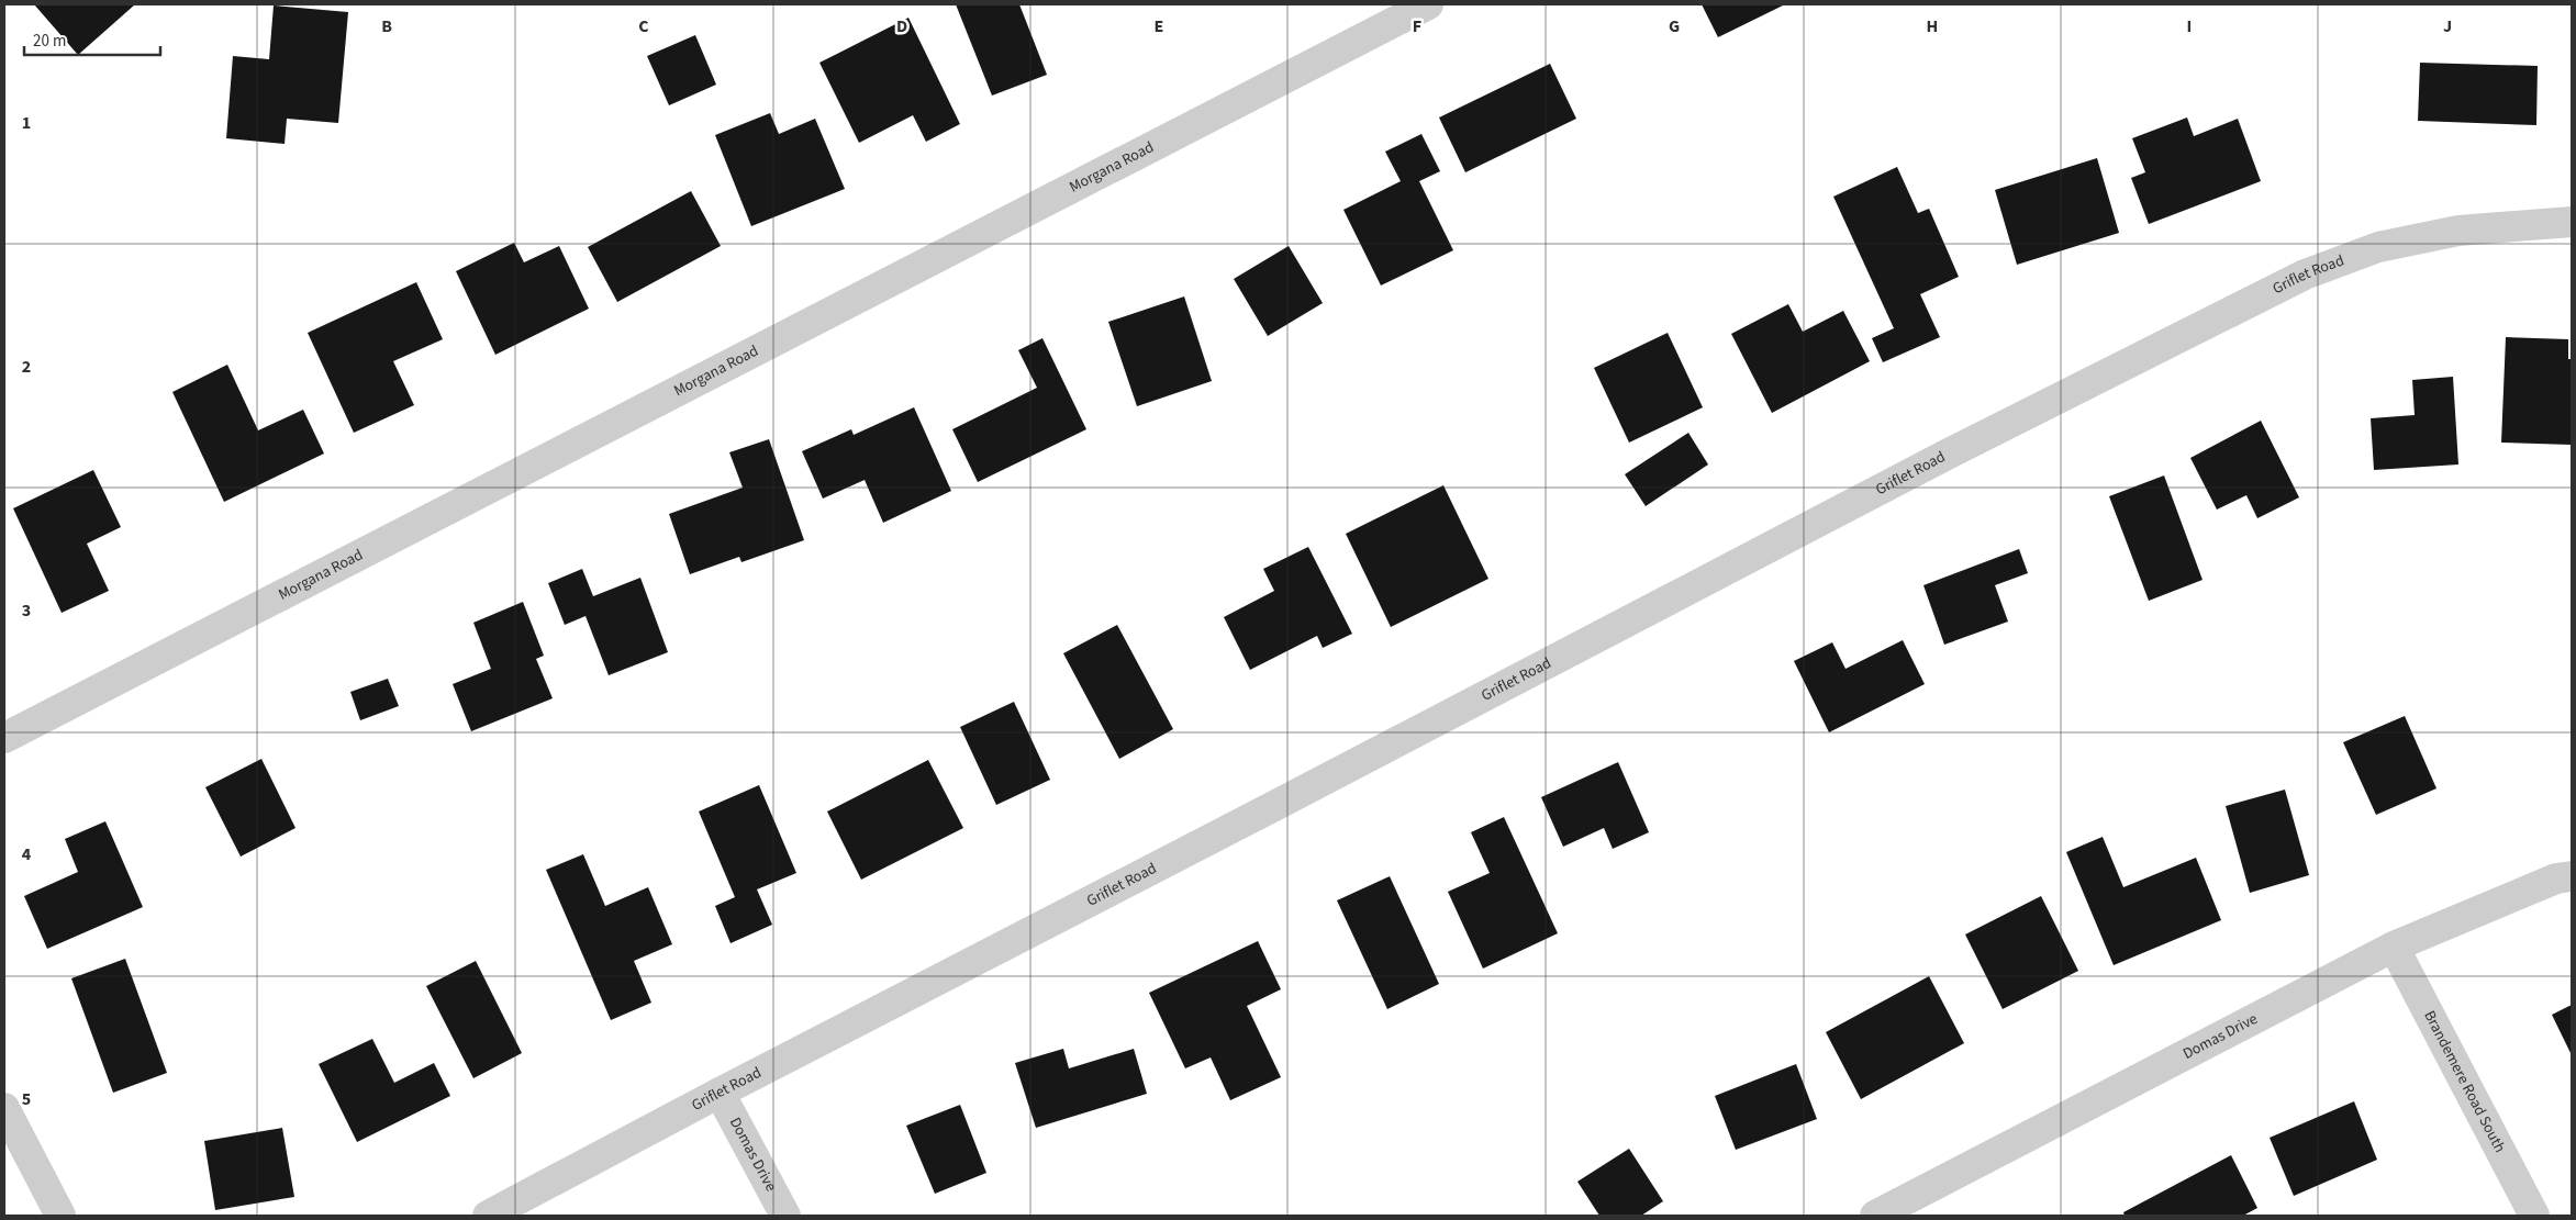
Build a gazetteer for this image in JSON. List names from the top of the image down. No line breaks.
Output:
{"streets":{"street":["Morgana Road","Griflet Road","Domas Drive","Brandemere Road South"]},"crossings":[["Griflet Road","Domas Drive"],["Domas Drive","Brandemere Road South"]],"scale_bar":"20 m","grid":{"columns":["B","C","D","E","F","G","H","I","J"],"rows":["1","2","3","4","5"]}}
